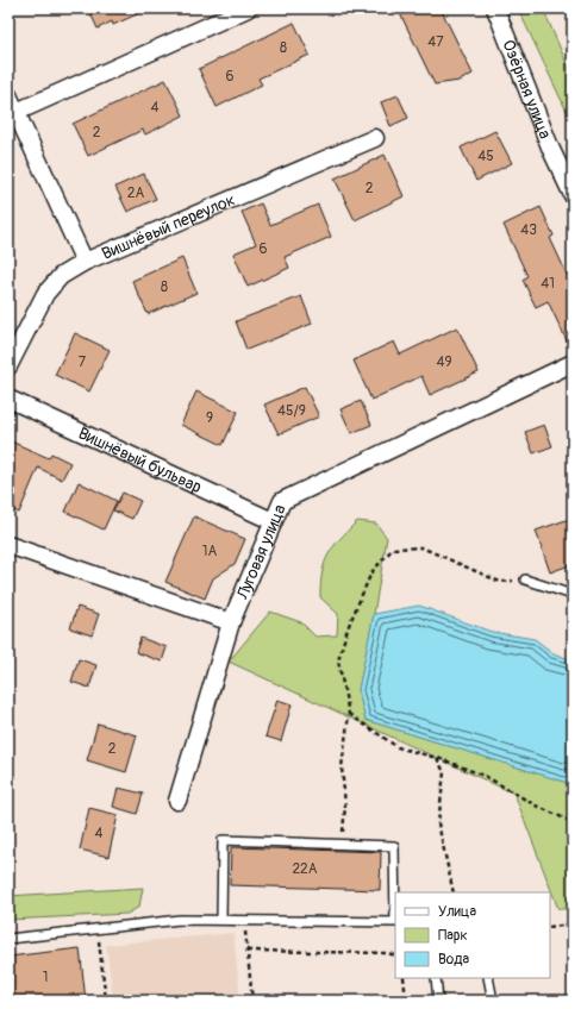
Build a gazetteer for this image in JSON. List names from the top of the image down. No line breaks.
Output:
{"streets":{"street":["Озёрная улица","Вишнёвый переулок","Вишнёвый бульвар","Луговая улица"]},"crossings":[["Вишнёвый бульвар","Луговая улица"]],"house_numbers":["47","8","6","4","2","45","2","2А","43","6","41","8","7","49","45/9","9","1А","2","4","22А","1"],"legend":["Улица","Парк","Вода"]}
